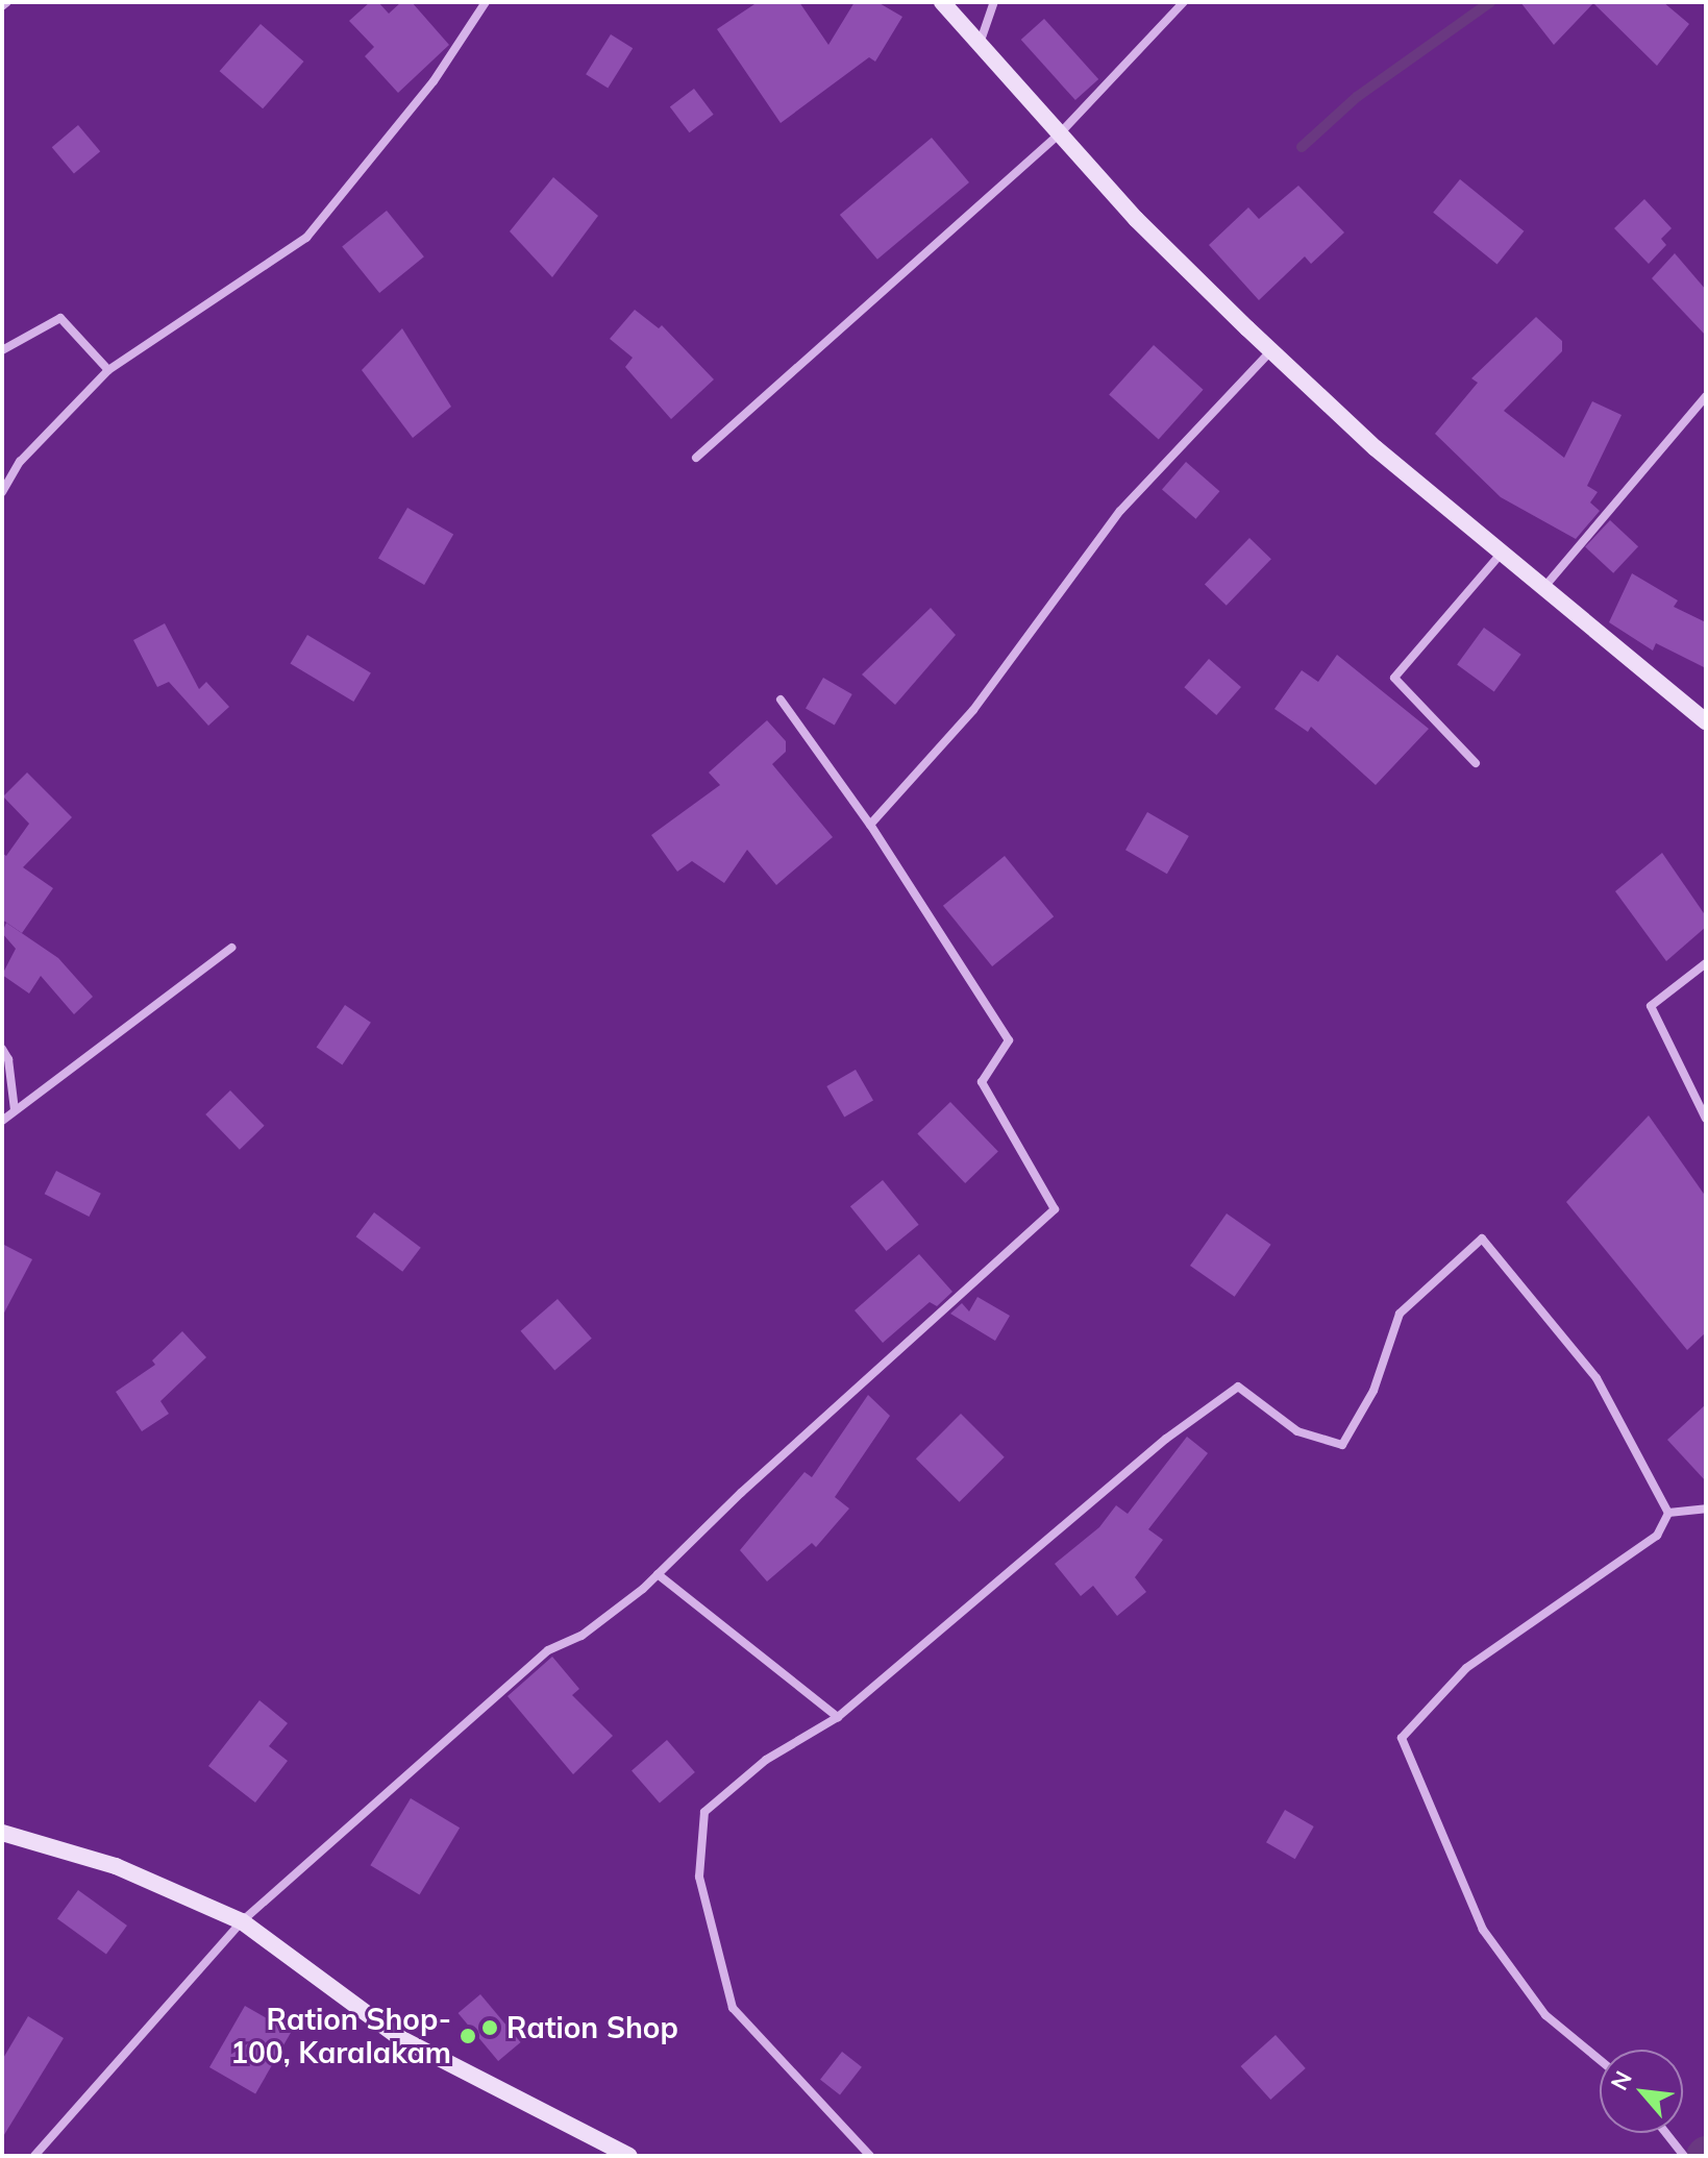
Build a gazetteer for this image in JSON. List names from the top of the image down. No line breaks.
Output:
{"places":["Ration Shop","Ration Shop- 100, Karalakam"],"north":"top left"}
